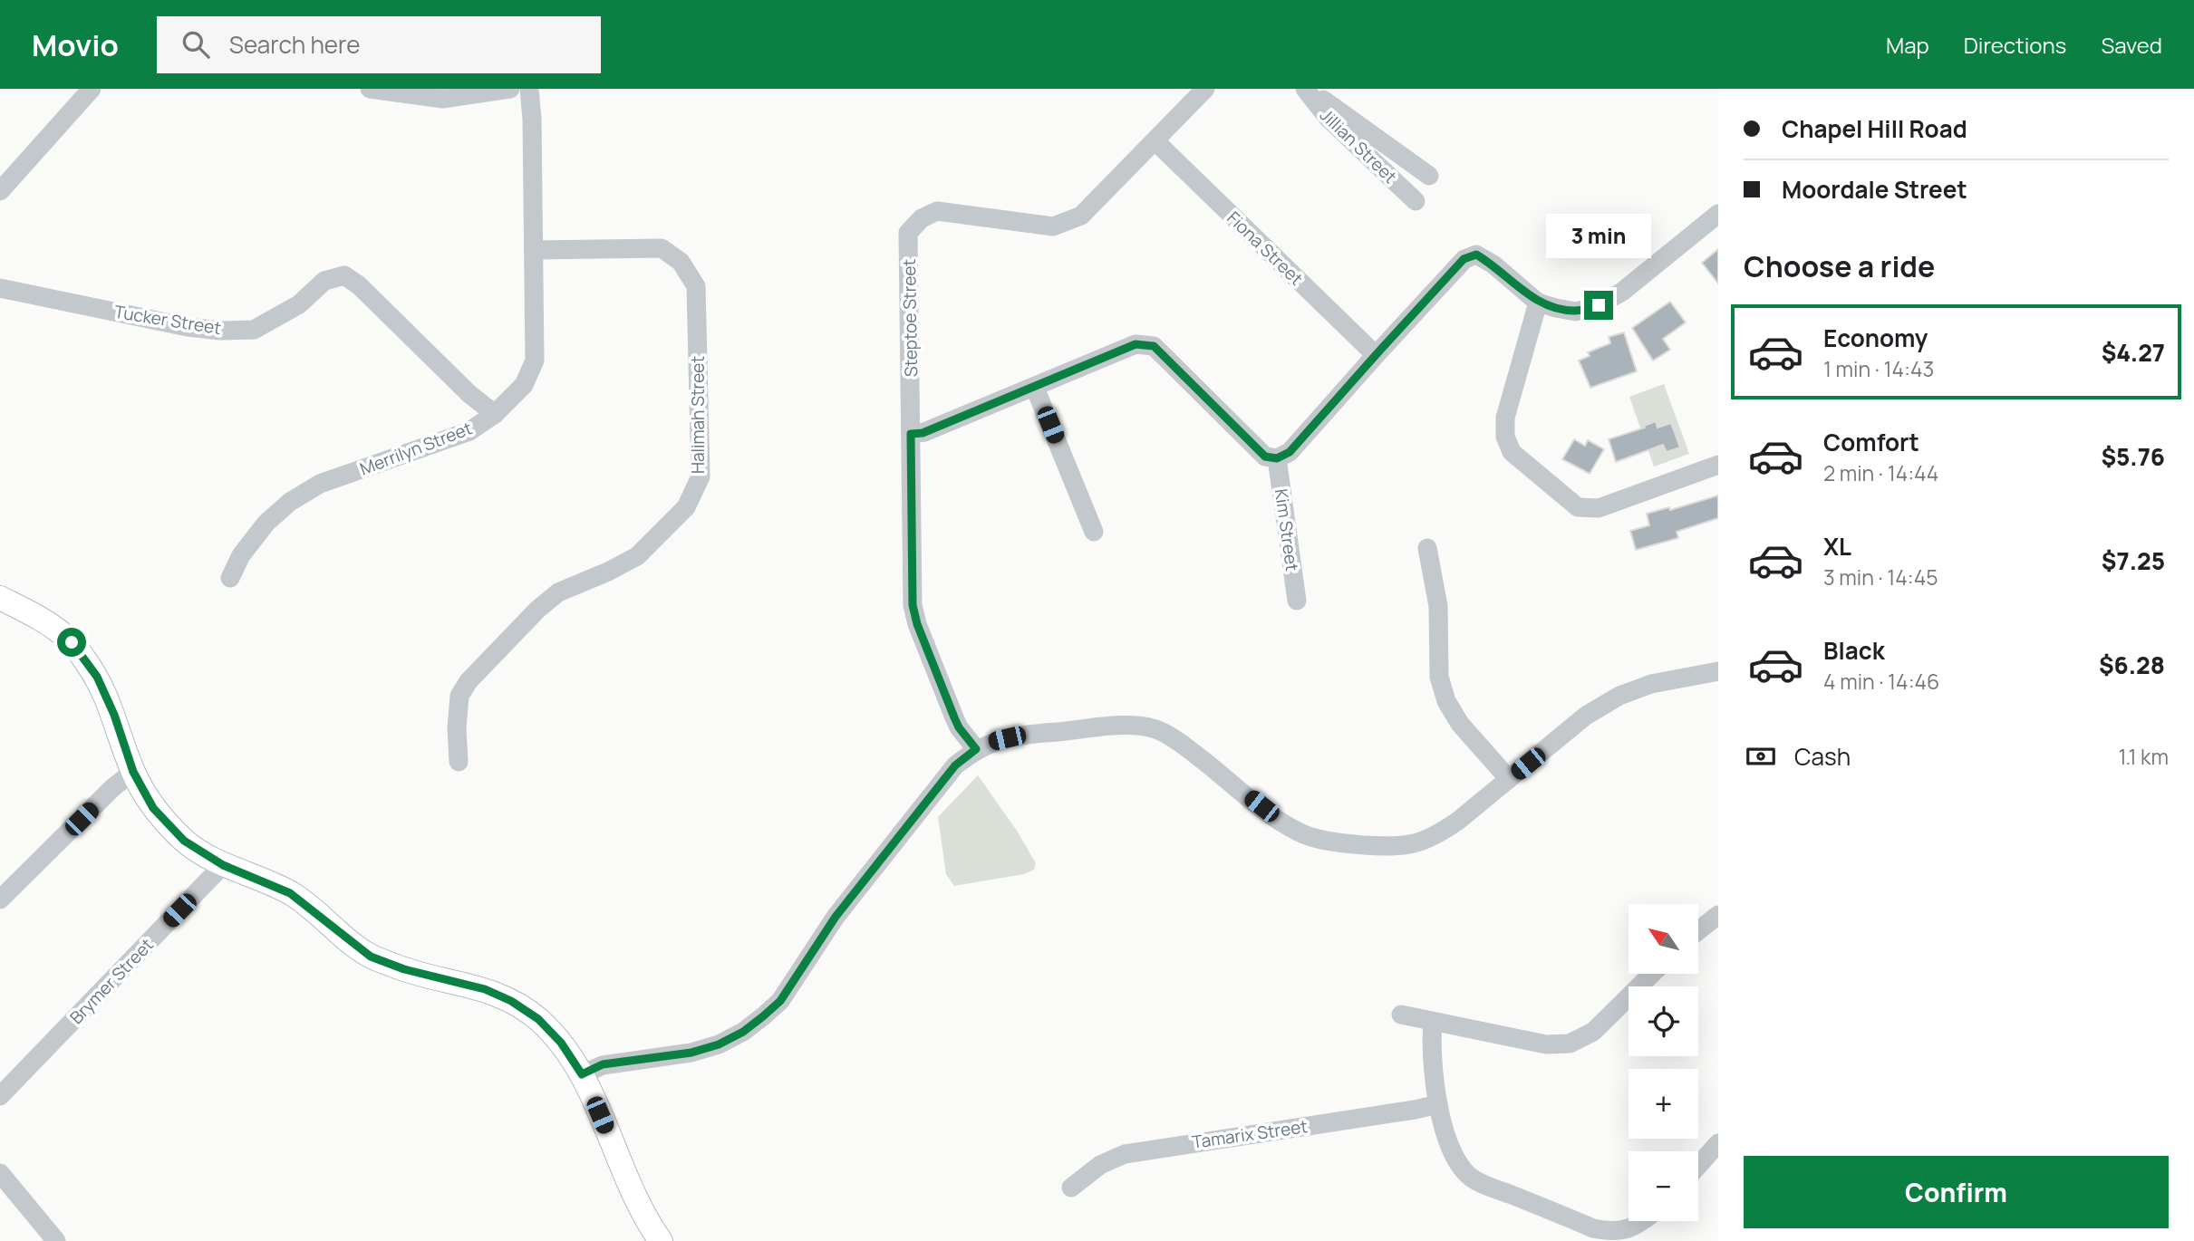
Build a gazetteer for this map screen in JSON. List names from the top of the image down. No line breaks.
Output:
{"streets":{"street":["Jillian Street","Fiona Street","Steptoe Street","Tucker Street","Halimah Street","Merrilyn Street","Kim Street","Brymer Street","Tamarix Street"]},"crossings":[["Fiona Street","Steptoe Street"],["Tucker Street","Merrilyn Street"],["Halimah Street","Merrilyn Street"]],"north":"top left","page":{"header":"Movio","search":"Search here","nav":["Map","Directions","Saved"],"banner":["Chapel Hill Road","Moordale Street"],"bubble":"3 min","heading":"Choose a ride","list":[{"name":"Economy","note":"1 min · 14:43","value":"$4.27"},{"name":"Comfort","note":"2 min · 14:44","value":"$5.76"},{"name":"XL","note":"3 min · 14:45","value":"$7.25"},{"name":"Black","note":"4 min · 14:46","value":"$6.28"}],"pay":["Cash","1.1 km"],"map_buttons":["+","−"],"buttons":"Confirm"}}
